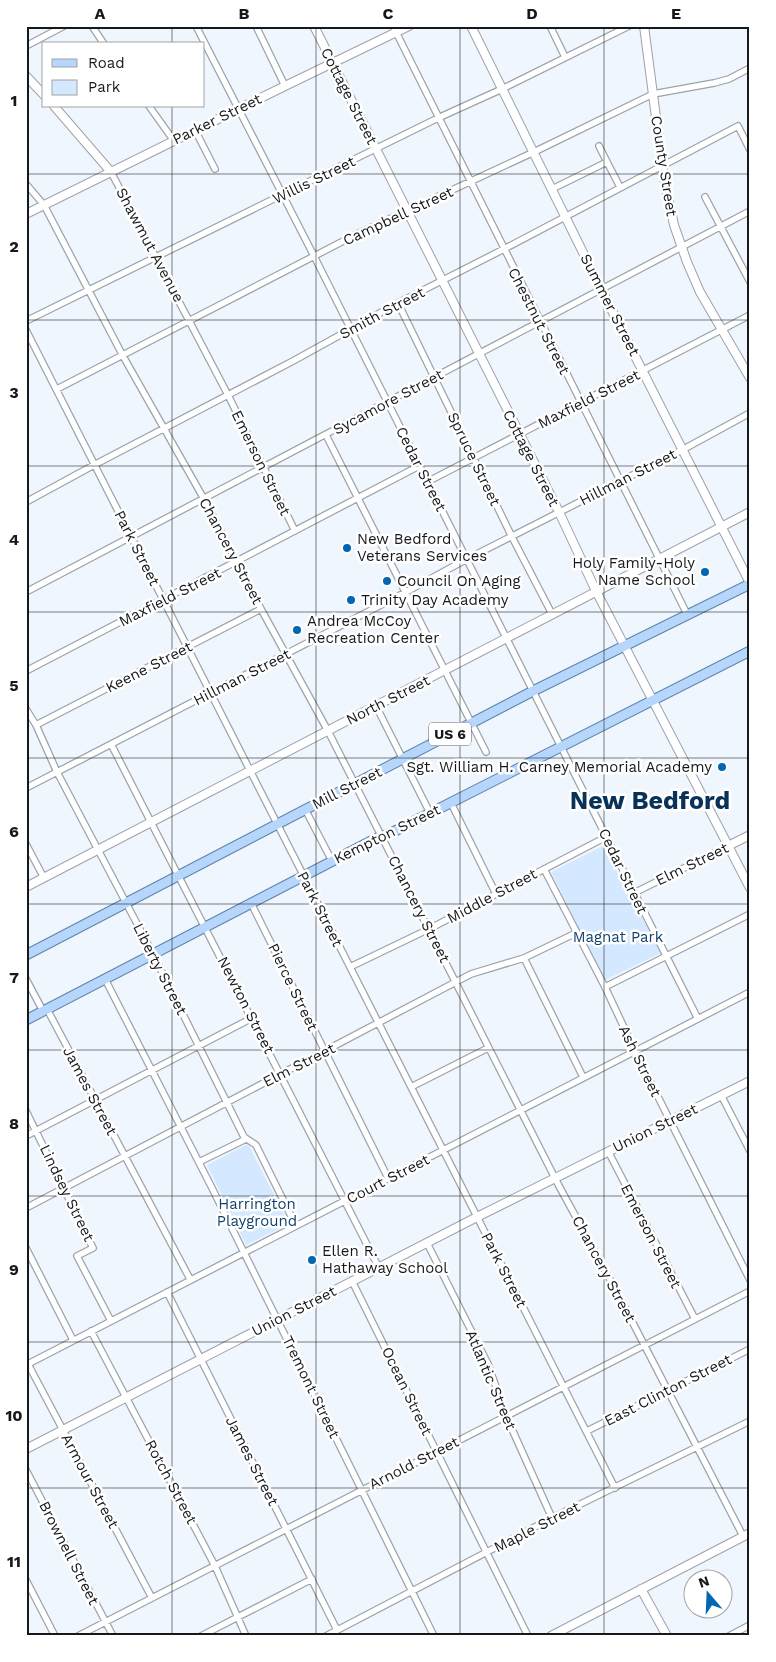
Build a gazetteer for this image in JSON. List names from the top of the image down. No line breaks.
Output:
{"streets":{"main road":["Cottage Street","Parker Street","County Street","Shawmut Avenue","Summer Street","North Street","US 6","Mill Street","Kempton Street","Elm Street","Union Street"],"street":["Willis Street","Campbell Street","Smith Street","Chestnut Street","Maxfield Street","Sycamore Street","Spruce Street","Emerson Street","Cedar Street","Hillman Street","Park Street","Chancery Street","Keene Street","Middle Street","Liberty Street","Pierce Street","Newton Street","Ash Street","James Street","Court Street","Lindsey Street","Atlantic Street","Tremont Street","East Clinton Street","Ocean Street","Arnold Street","Armour Street","Rotch Street","Maple Street","Brownell Street"]},"crossings":[["Cottage Street","Parker Street"],["Cottage Street","Willis Street"],["Cottage Street","Campbell Street"],["Cottage Street","Smith Street"],["Cottage Street","Maxfield Street"],["Cottage Street","Sycamore Street"],["Cottage Street","Hillman Street"],["Cottage Street","North Street"],["Cottage Street","Mill Street"],["Cottage Street","Kempton Street"],["Cottage Street","Elm Street"],["Parker Street","Shawmut Avenue"],["Parker Street","Chestnut Street"],["Parker Street","Cedar Street"],["Parker Street","Chancery Street"],["County Street","Campbell Street"],["County Street","Smith Street"],["County Street","Maxfield Street"],["County Street","Sycamore Street"],["Willis Street","Shawmut Avenue"],["Willis Street","Summer Street"],["Willis Street","Chestnut Street"],["Willis Street","Cedar Street"],["Willis Street","Chancery Street"],["Campbell Street","Shawmut Avenue"],["Campbell Street","Summer Street"],["Campbell Street","Chestnut Street"],["Campbell Street","Cedar Street"],["Campbell Street","Park Street"],["Campbell Street","Chancery Street"],["Shawmut Avenue","Smith Street"],["Shawmut Avenue","Emerson Street"],["Summer Street","Smith Street"],["Summer Street","Maxfield Street"],["Summer Street","Sycamore Street"],["Summer Street","Hillman Street"],["Summer Street","North Street"],["Summer Street","Mill Street"],["Smith Street","Chestnut Street"],["Smith Street","Spruce Street"],["Smith Street","Emerson Street"],["Smith Street","Cedar Street"],["Smith Street","Park Street"],["Smith Street","Chancery Street"],["Chestnut Street","Maxfield Street"],["Chestnut Street","Sycamore Street"],["Chestnut Street","Hillman Street"],["Chestnut Street","North Street"],["Chestnut Street","Mill Street"],["Maxfield Street","Spruce Street"],["Maxfield Street","Emerson Street"],["Maxfield Street","Cedar Street"],["Maxfield Street","Park Street"],["Maxfield Street","Chancery Street"],["Sycamore Street","Spruce Street"],["Sycamore Street","Emerson Street"],["Sycamore Street","Cedar Street"],["Sycamore Street","Park Street"],["Sycamore Street","Chancery Street"],["Spruce Street","Hillman Street"],["Spruce Street","North Street"],["Emerson Street","Union Street"],["Emerson Street","Arnold Street"],["Cedar Street","Hillman Street"],["Cedar Street","North Street"],["Cedar Street","Mill Street"],["Cedar Street","Kempton Street"],["Cedar Street","Elm Street"],["Cedar Street","Middle Street"],["Cedar Street","Court Street"],["Hillman Street","Park Street"],["Hillman Street","Chancery Street"],["Hillman Street","Liberty Street"],["Hillman Street","Newton Street"],["Park Street","Keene Street"],["Park Street","North Street"],["Park Street","Mill Street"],["Park Street","Kempton Street"],["Park Street","Elm Street"],["Park Street","Middle Street"],["Park Street","Union Street"],["Park Street","Court Street"],["Park Street","East Clinton Street"],["Park Street","Arnold Street"],["Park Street","Maple Street"],["Chancery Street","Keene Street"],["Chancery Street","North Street"],["Chancery Street","Mill Street"],["Chancery Street","Kempton Street"],["Chancery Street","Elm Street"],["Chancery Street","Middle Street"],["Chancery Street","Union Street"],["Chancery Street","Court Street"],["Chancery Street","East Clinton Street"],["Chancery Street","Arnold Street"],["Chancery Street","Maple Street"],["Keene Street","Liberty Street"],["North Street","Liberty Street"],["North Street","Newton Street"],["Mill Street","Liberty Street"],["Mill Street","Newton Street"],["Kempton Street","Liberty Street"],["Kempton Street","Pierce Street"],["Kempton Street","Newton Street"],["Kempton Street","James Street"],["Kempton Street","Tremont Street"],["Elm Street","Liberty Street"],["Elm Street","Pierce Street"],["Elm Street","Newton Street"],["Elm Street","Ash Street"],["Elm Street","James Street"],["Elm Street","Lindsey Street"],["Elm Street","Tremont Street"],["Middle Street","Ash Street"],["Liberty Street","Court Street"],["Pierce Street","Court Street"],["Newton Street","Union Street"],["Newton Street","Court Street"],["Ash Street","Union Street"],["Ash Street","Court Street"],["James Street","Union Street"],["James Street","Court Street"],["James Street","Arnold Street"],["James Street","Maple Street"],["Union Street","Atlantic Street"],["Union Street","Tremont Street"],["Union Street","Ocean Street"],["Union Street","Armour Street"],["Union Street","Rotch Street"],["Court Street","Lindsey Street"],["Court Street","Tremont Street"],["Court Street","Armour Street"],["Court Street","Rotch Street"],["Atlantic Street","Arnold Street"],["Atlantic Street","Maple Street"],["Tremont Street","Arnold Street"],["Tremont Street","Maple Street"],["Ocean Street","Arnold Street"],["Ocean Street","Maple Street"],["Arnold Street","Armour Street"],["Arnold Street","Rotch Street"],["Arnold Street","Brownell Street"]],"districts":["New Bedford"],"parks":["Magnat Park","Harrington Playground"],"places":["New Bedford Veterans Services","Holy Family-Holy Name School","Council On Aging","Trinity Day Academy","Andrea McCoy Recreation Center","Sgt. William H. Carney Memorial Academy","Ellen R. Hathaway School"],"legend":["Road","Park"],"north":"top","grid":{"columns":["A","B","C","D","E"],"rows":["1","2","3","4","5","6","7","8","9","10","11"]}}
